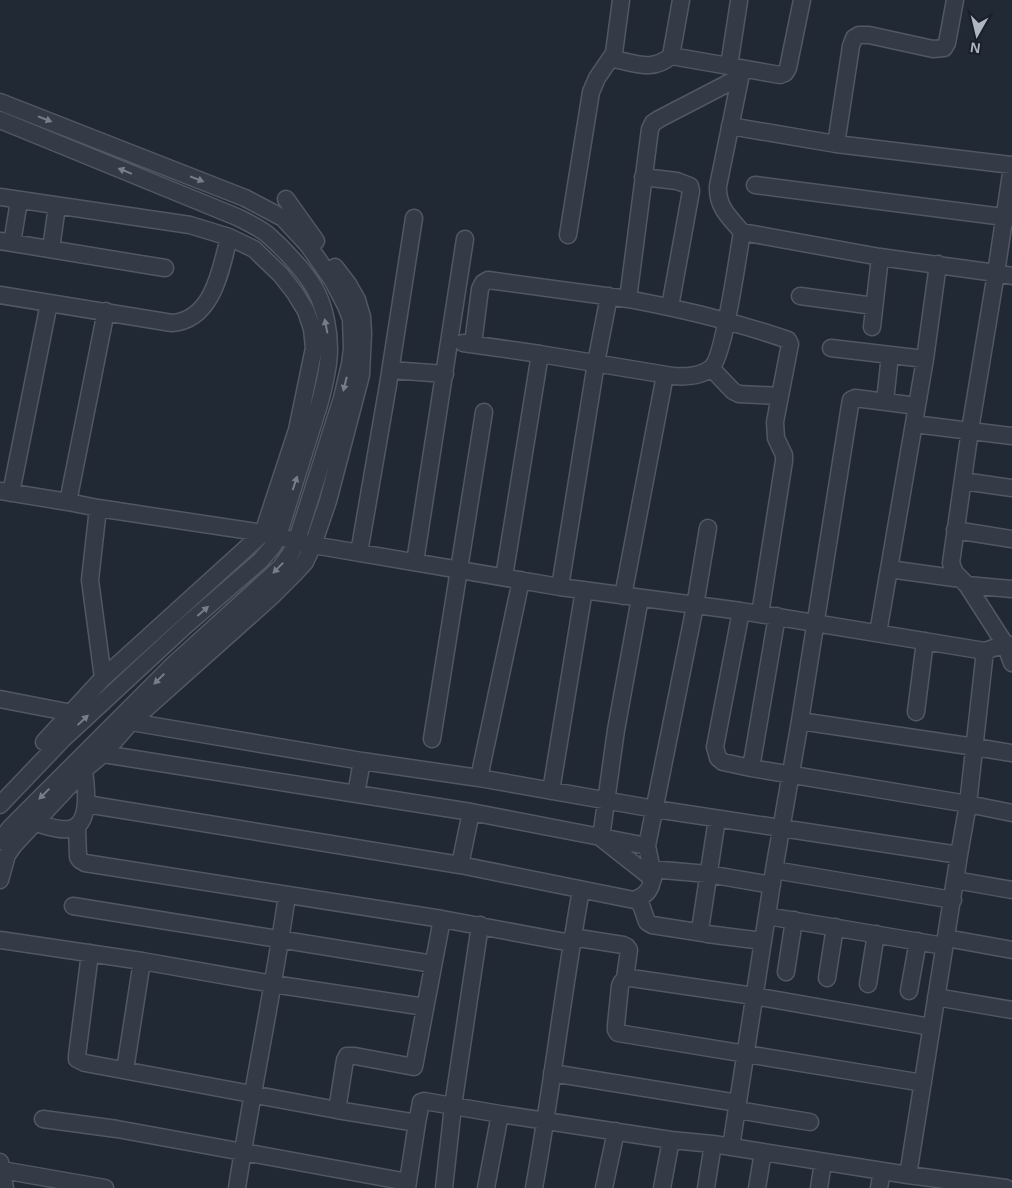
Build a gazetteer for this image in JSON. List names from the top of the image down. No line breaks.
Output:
{"north":"bottom"}
